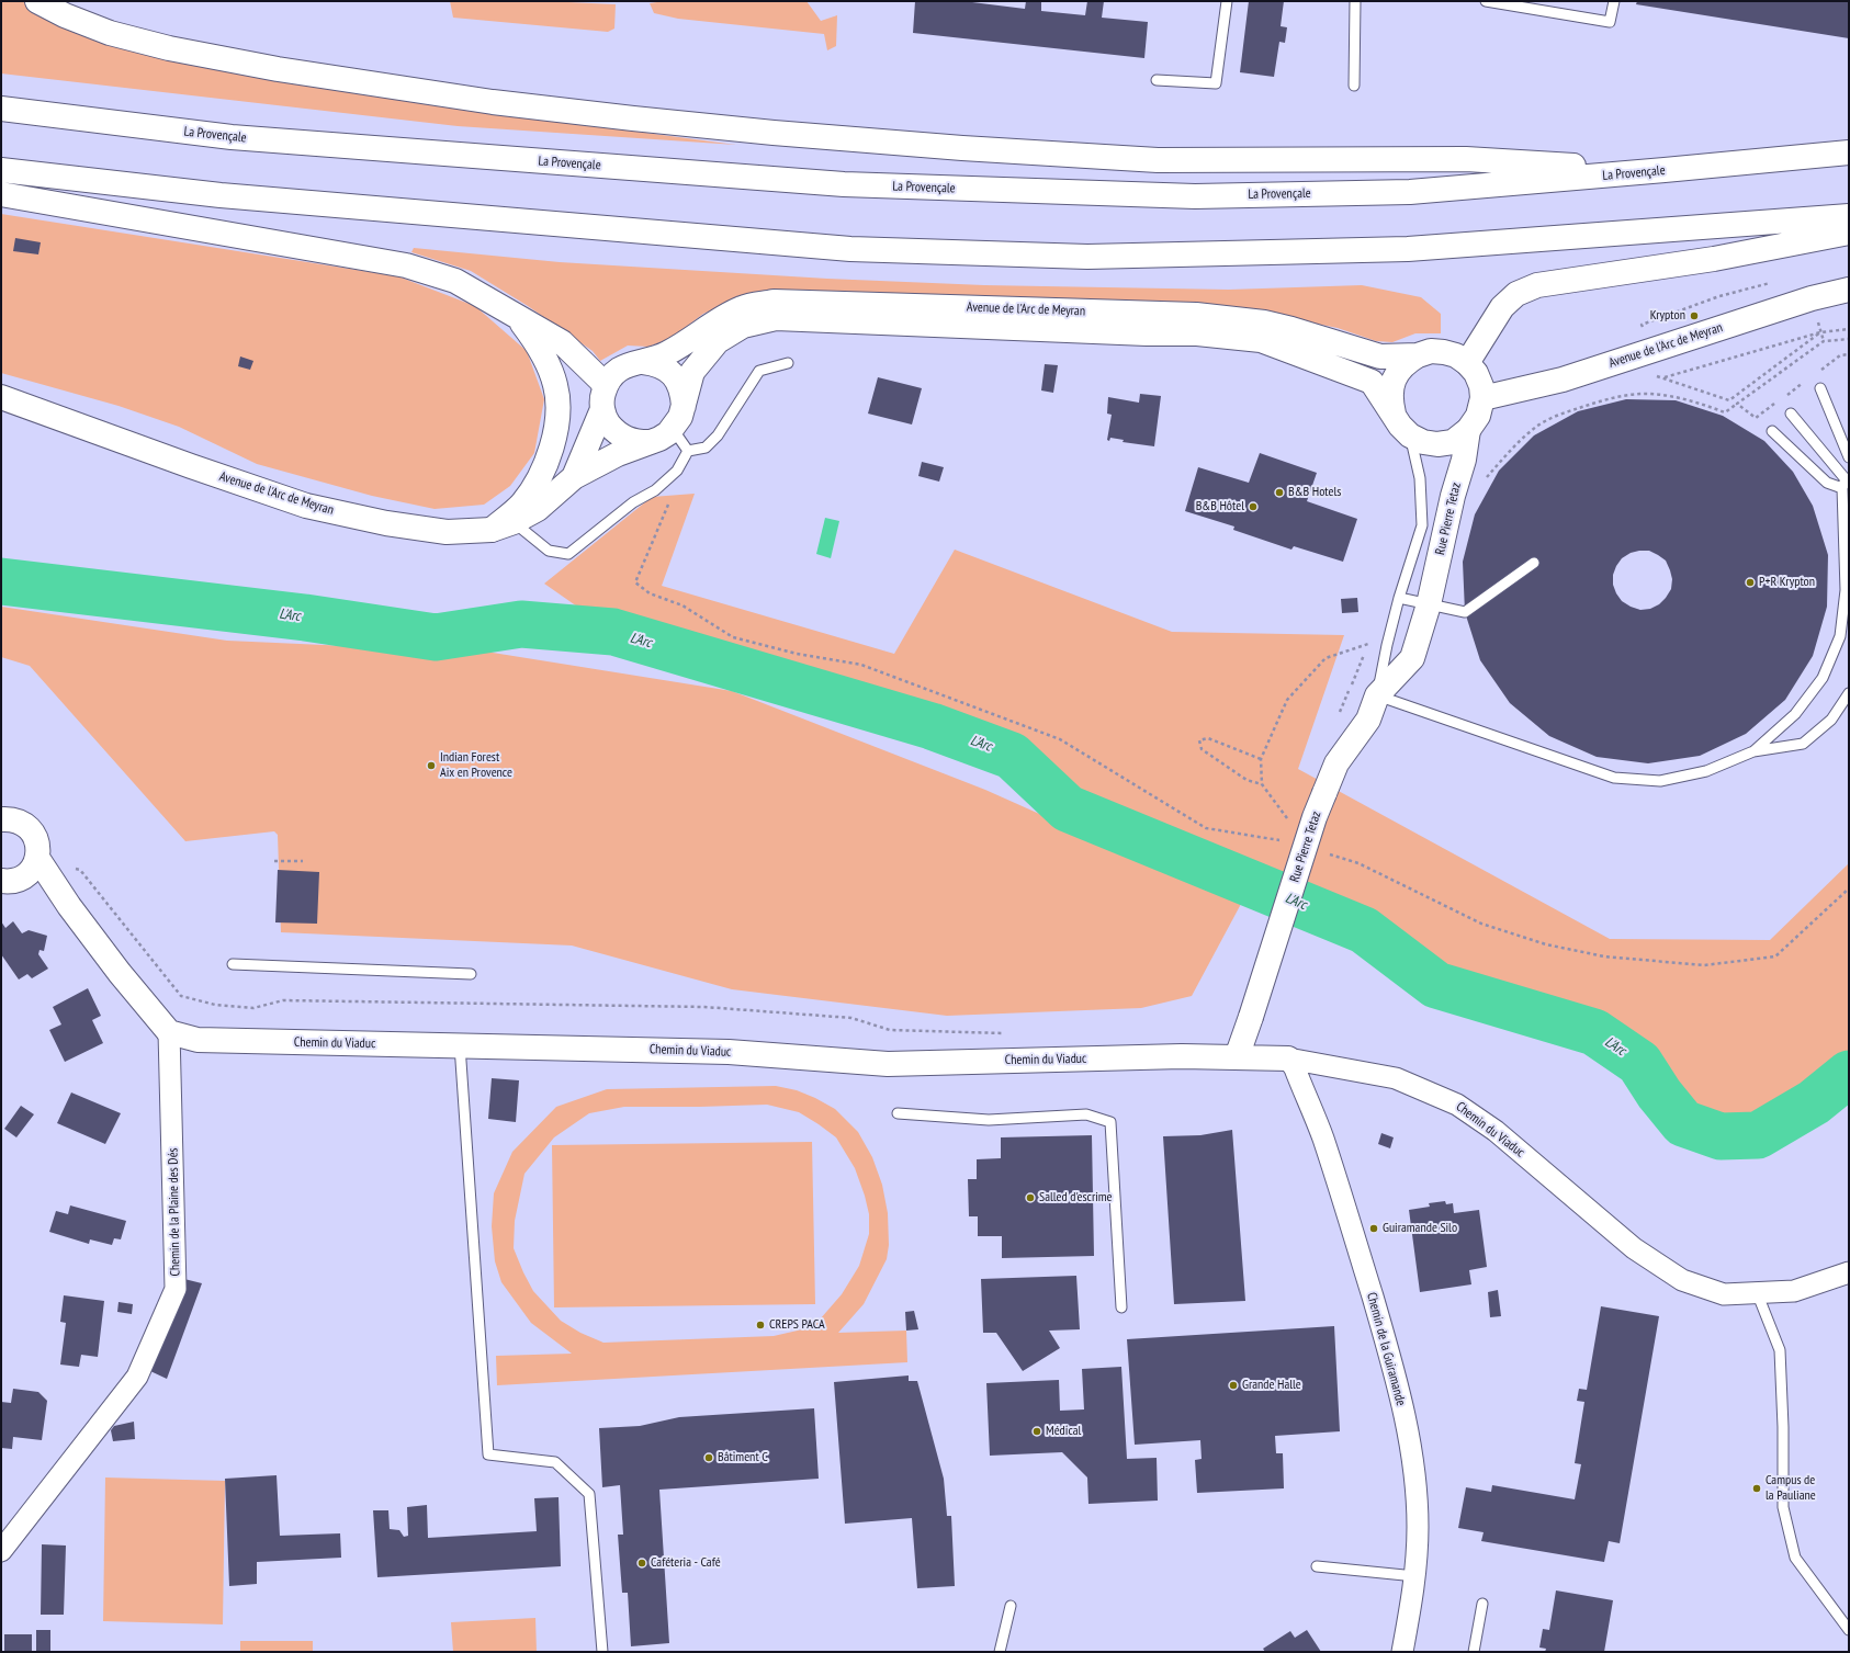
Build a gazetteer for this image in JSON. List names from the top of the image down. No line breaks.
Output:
{"streets":{"main road":["La Provençale","Avenue de l'Arc de Meyran","Rue Pierre Tetaz","Chemin du Viaduc"],"street":["Chemin de la Plaine des Dés","Chemin de la Guiramande"]},"crossings":[["Avenue de l'Arc de Meyran","Rue Pierre Tetaz"],["Rue Pierre Tetaz","Chemin du Viaduc"],["Chemin du Viaduc","Chemin de la Plaine des Dés"],["Chemin du Viaduc","Chemin de la Guiramande"]],"water":["L'Arc"],"places":["Krypton","B&B Hotels","B&B Hôtel","P+R Krypton","Indian Forest Aix en Provence","Salled d'escrime","Guiramande Silo","CREPS PACA","Grande Halle","Médical","Bâtiment C","Campus de la Pauliane","Caféteria - Café"]}
